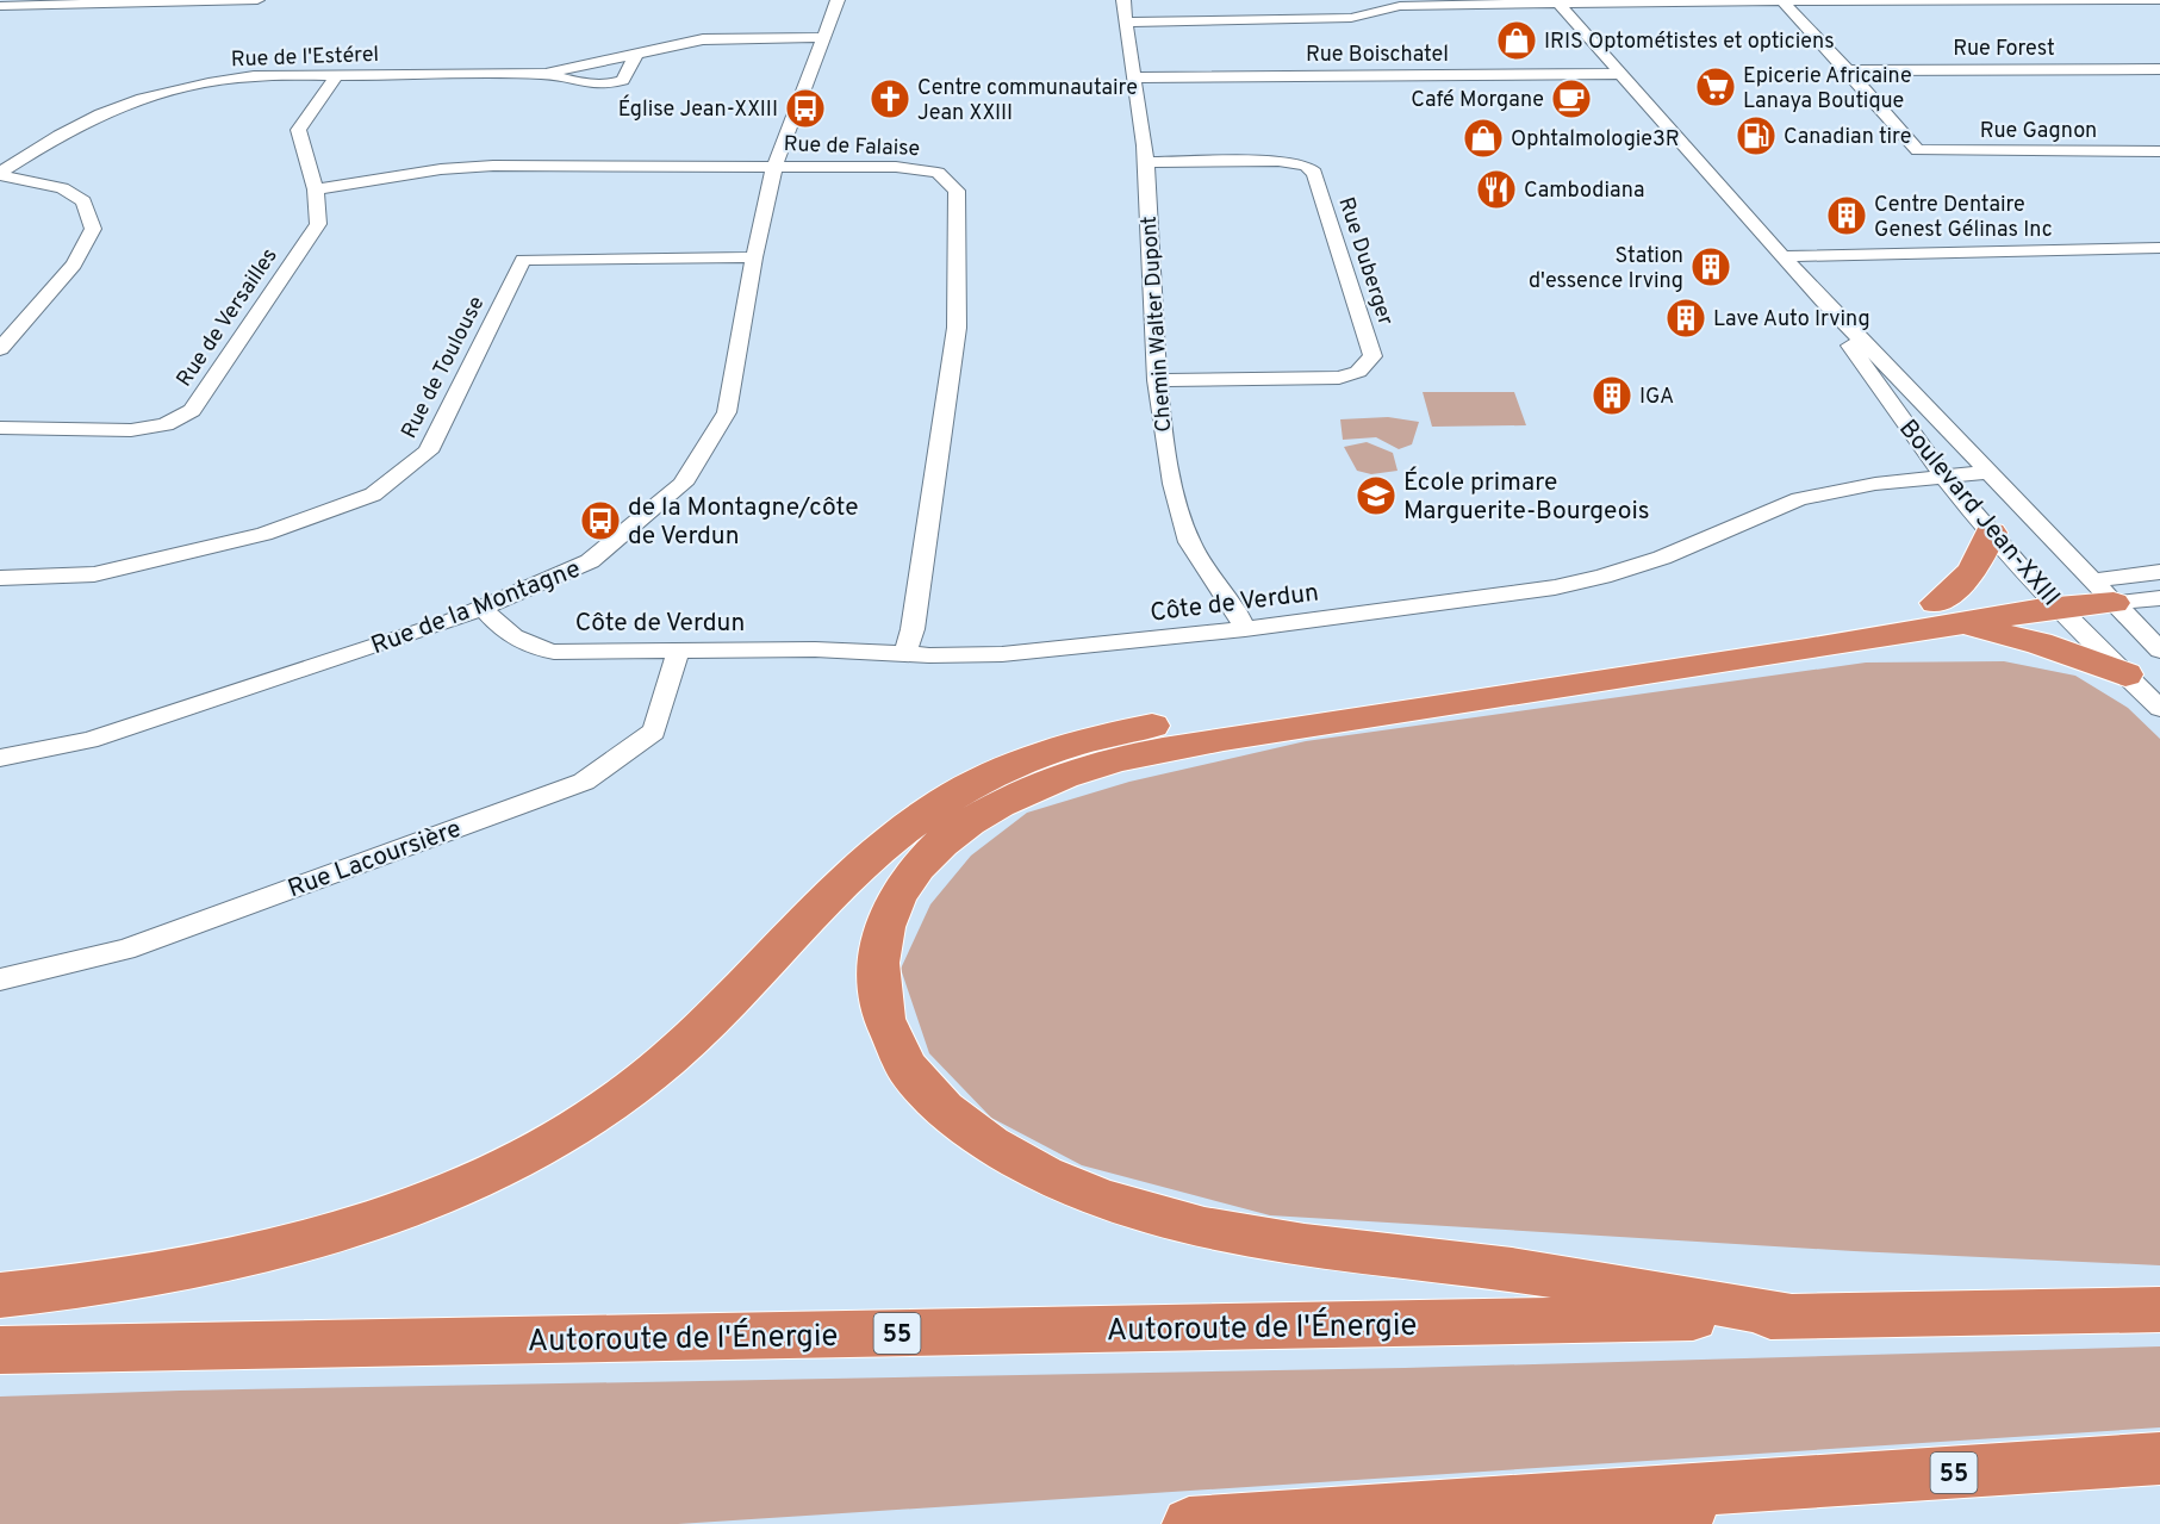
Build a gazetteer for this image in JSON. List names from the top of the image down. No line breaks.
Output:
{"streets":{"highway":["Autoroute de l'Énergie","55"],"street":["Rue Forest","Rue Boischatel","Rue de l'Estérel","Rue Gagnon","Rue de Falaise","Rue Duberger","Rue de Versailles","Chemin Walter Dupont","Rue de Toulouse","Boulevard Jean-XXIII","Côte de Verdun","Rue de la Montagne","Rue Lacoursière"]},"crossings":[["Rue Forest","Rue Gagnon"],["Rue Boischatel","Chemin Walter Dupont"],["Rue Boischatel","Boulevard Jean-XXIII"],["Rue de l'Estérel","Rue de Versailles"],["Rue de l'Estérel","Rue de la Montagne"],["Rue de Falaise","Rue de Versailles"],["Rue de Falaise","Côte de Verdun"],["Rue de Falaise","Rue de la Montagne"],["Rue Duberger","Chemin Walter Dupont"],["Chemin Walter Dupont","Côte de Verdun"],["Rue de Toulouse","Rue de la Montagne"],["Boulevard Jean-XXIII","Côte de Verdun"],["Côte de Verdun","Rue de la Montagne"],["Côte de Verdun","Rue Lacoursière"],["Autoroute de l'Énergie","55"]],"places":{"shop":["IRIS Optométistes et opticiens","Ophtalmologie3R"],"supermarket":["Epicerie Africaine Lanaya Boutique"],"church":["Centre communautaire Jean XXIII"],"cafe":["Café Morgane"],"bus stop":["Église Jean-XXIII","de la Montagne/côte de Verdun"],"fuel station":["Canadian tire"],"restaurant":["Cambodiana"],"building":["Centre Dentaire Genest Gélinas Inc","Station d'essence Irving","Lave Auto Irving","IGA"],"school or university":["École primare Marguerite-Bourgeois"]}}
